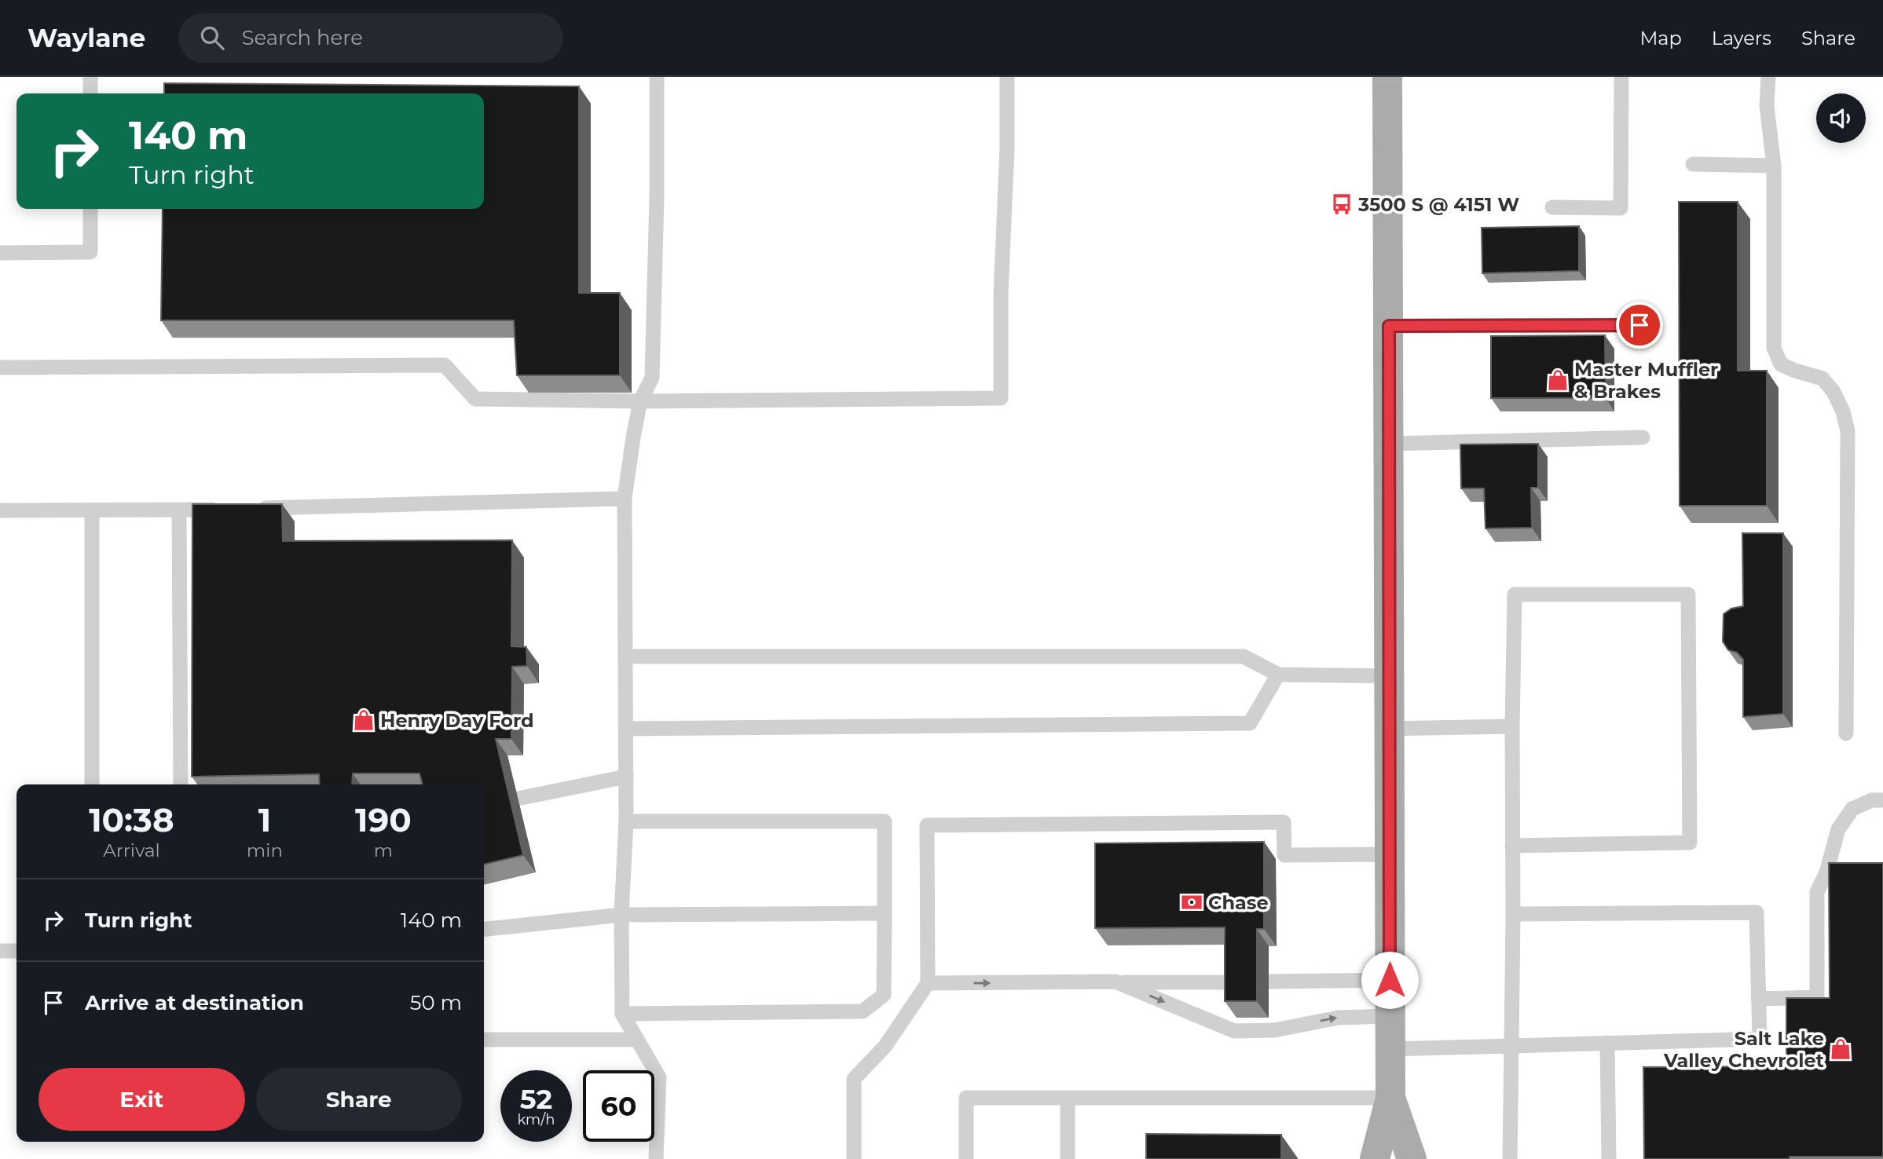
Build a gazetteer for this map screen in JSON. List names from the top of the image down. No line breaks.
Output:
{"places":{"bus stop":["3500 S @ 4151 W"],"shop":["Master Muffler & Brakes","Henry Day Ford","Salt Lake Valley Chevrolet"],"bank":["Chase"]},"page":{"header":"Waylane","search":"Search here","nav":["Map","Layers","Share"],"turn":["140 m","Turn right"],"eta":["10:38","Arrival","1","min","190","m"],"list":[{"name":"Turn right","value":"140 m"},{"name":"Arrive at destination","value":"50 m"}],"buttons":["Exit","Share"],"speed":"52 km/h","limit":"60"}}
